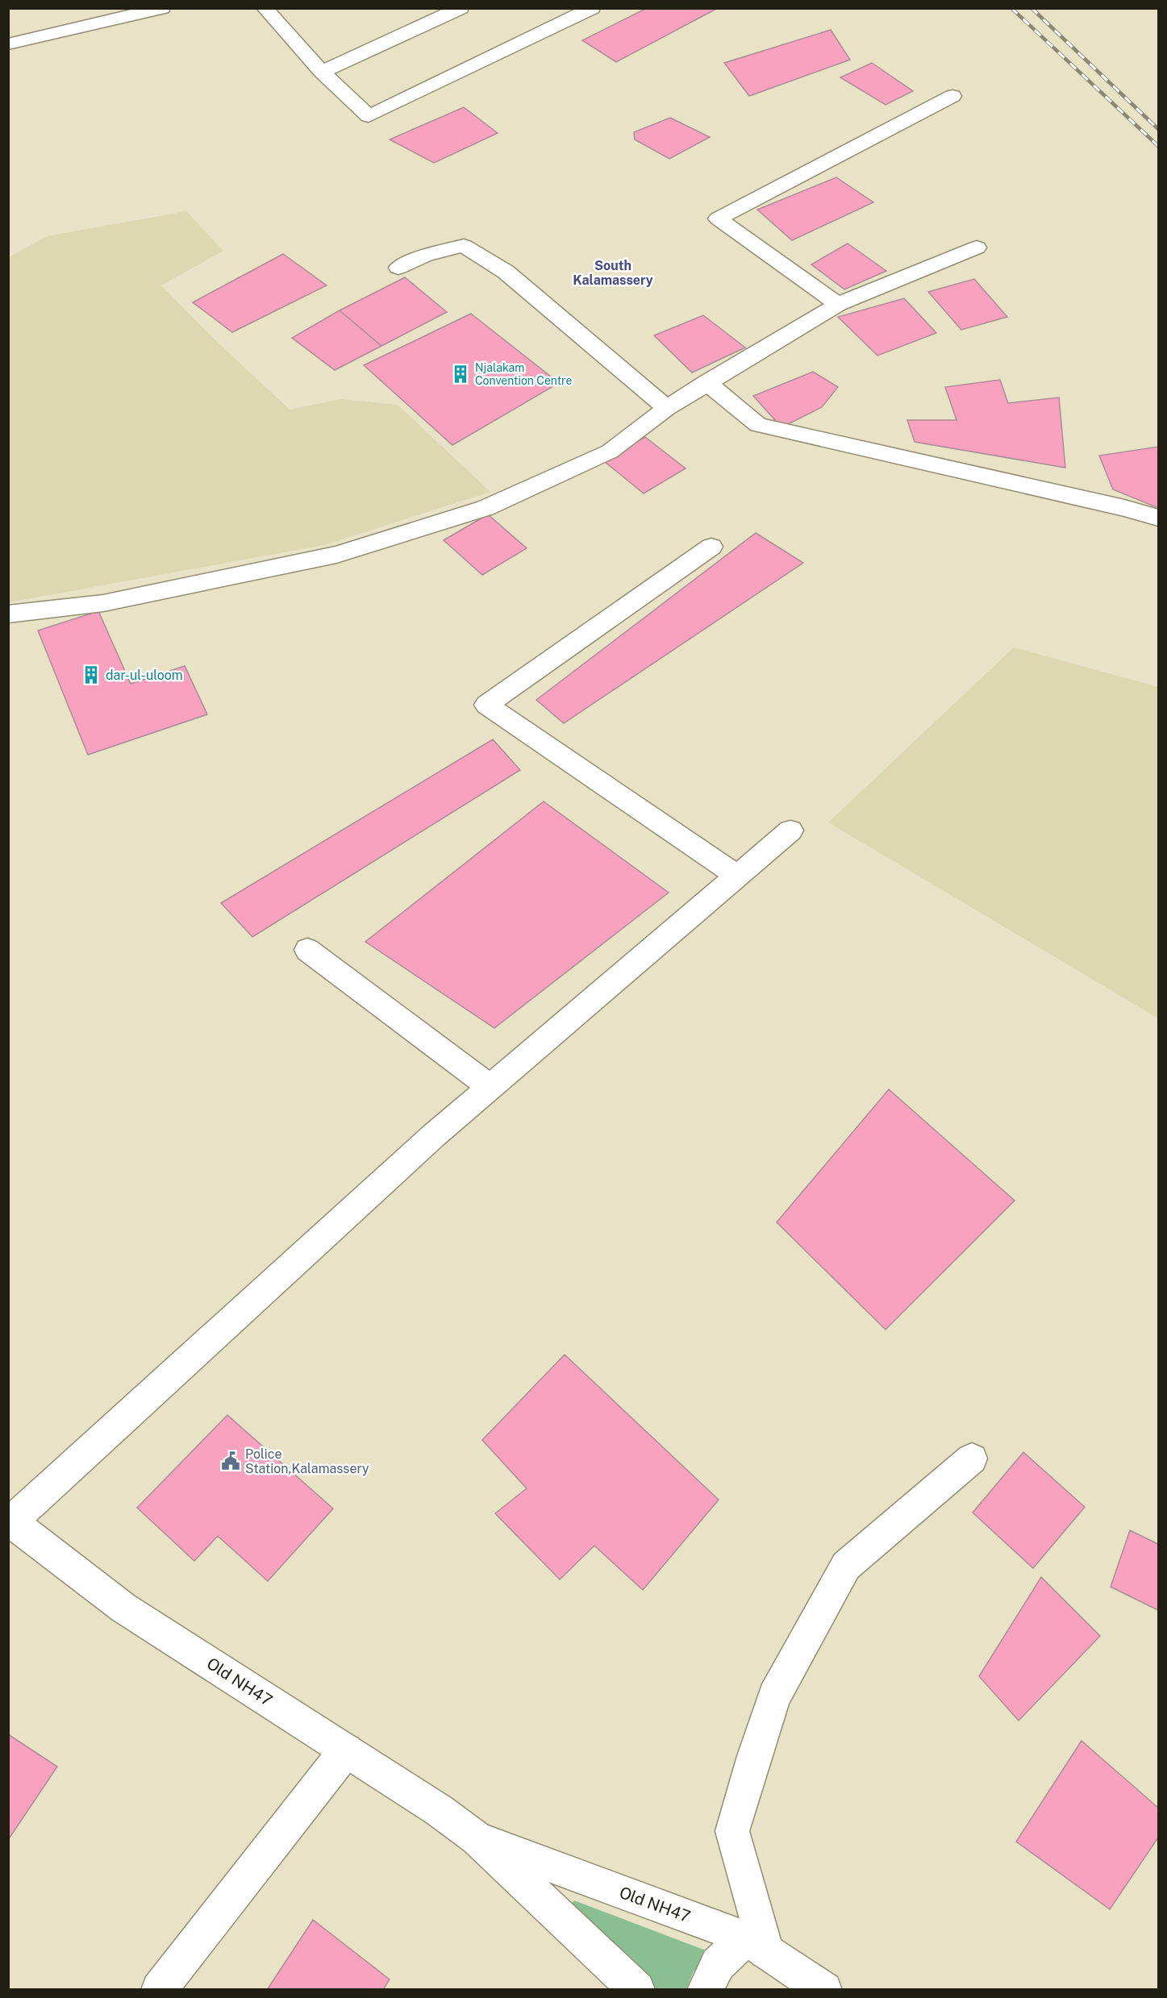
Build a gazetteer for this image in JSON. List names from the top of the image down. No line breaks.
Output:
{"streets":{"street":["Old NH47"]},"districts":["South Kalamassery"],"places":{"building":["Njalakam Convention Centre","dar-ul-uloom"],"public building":["Police Station,Kalamassery"]}}
